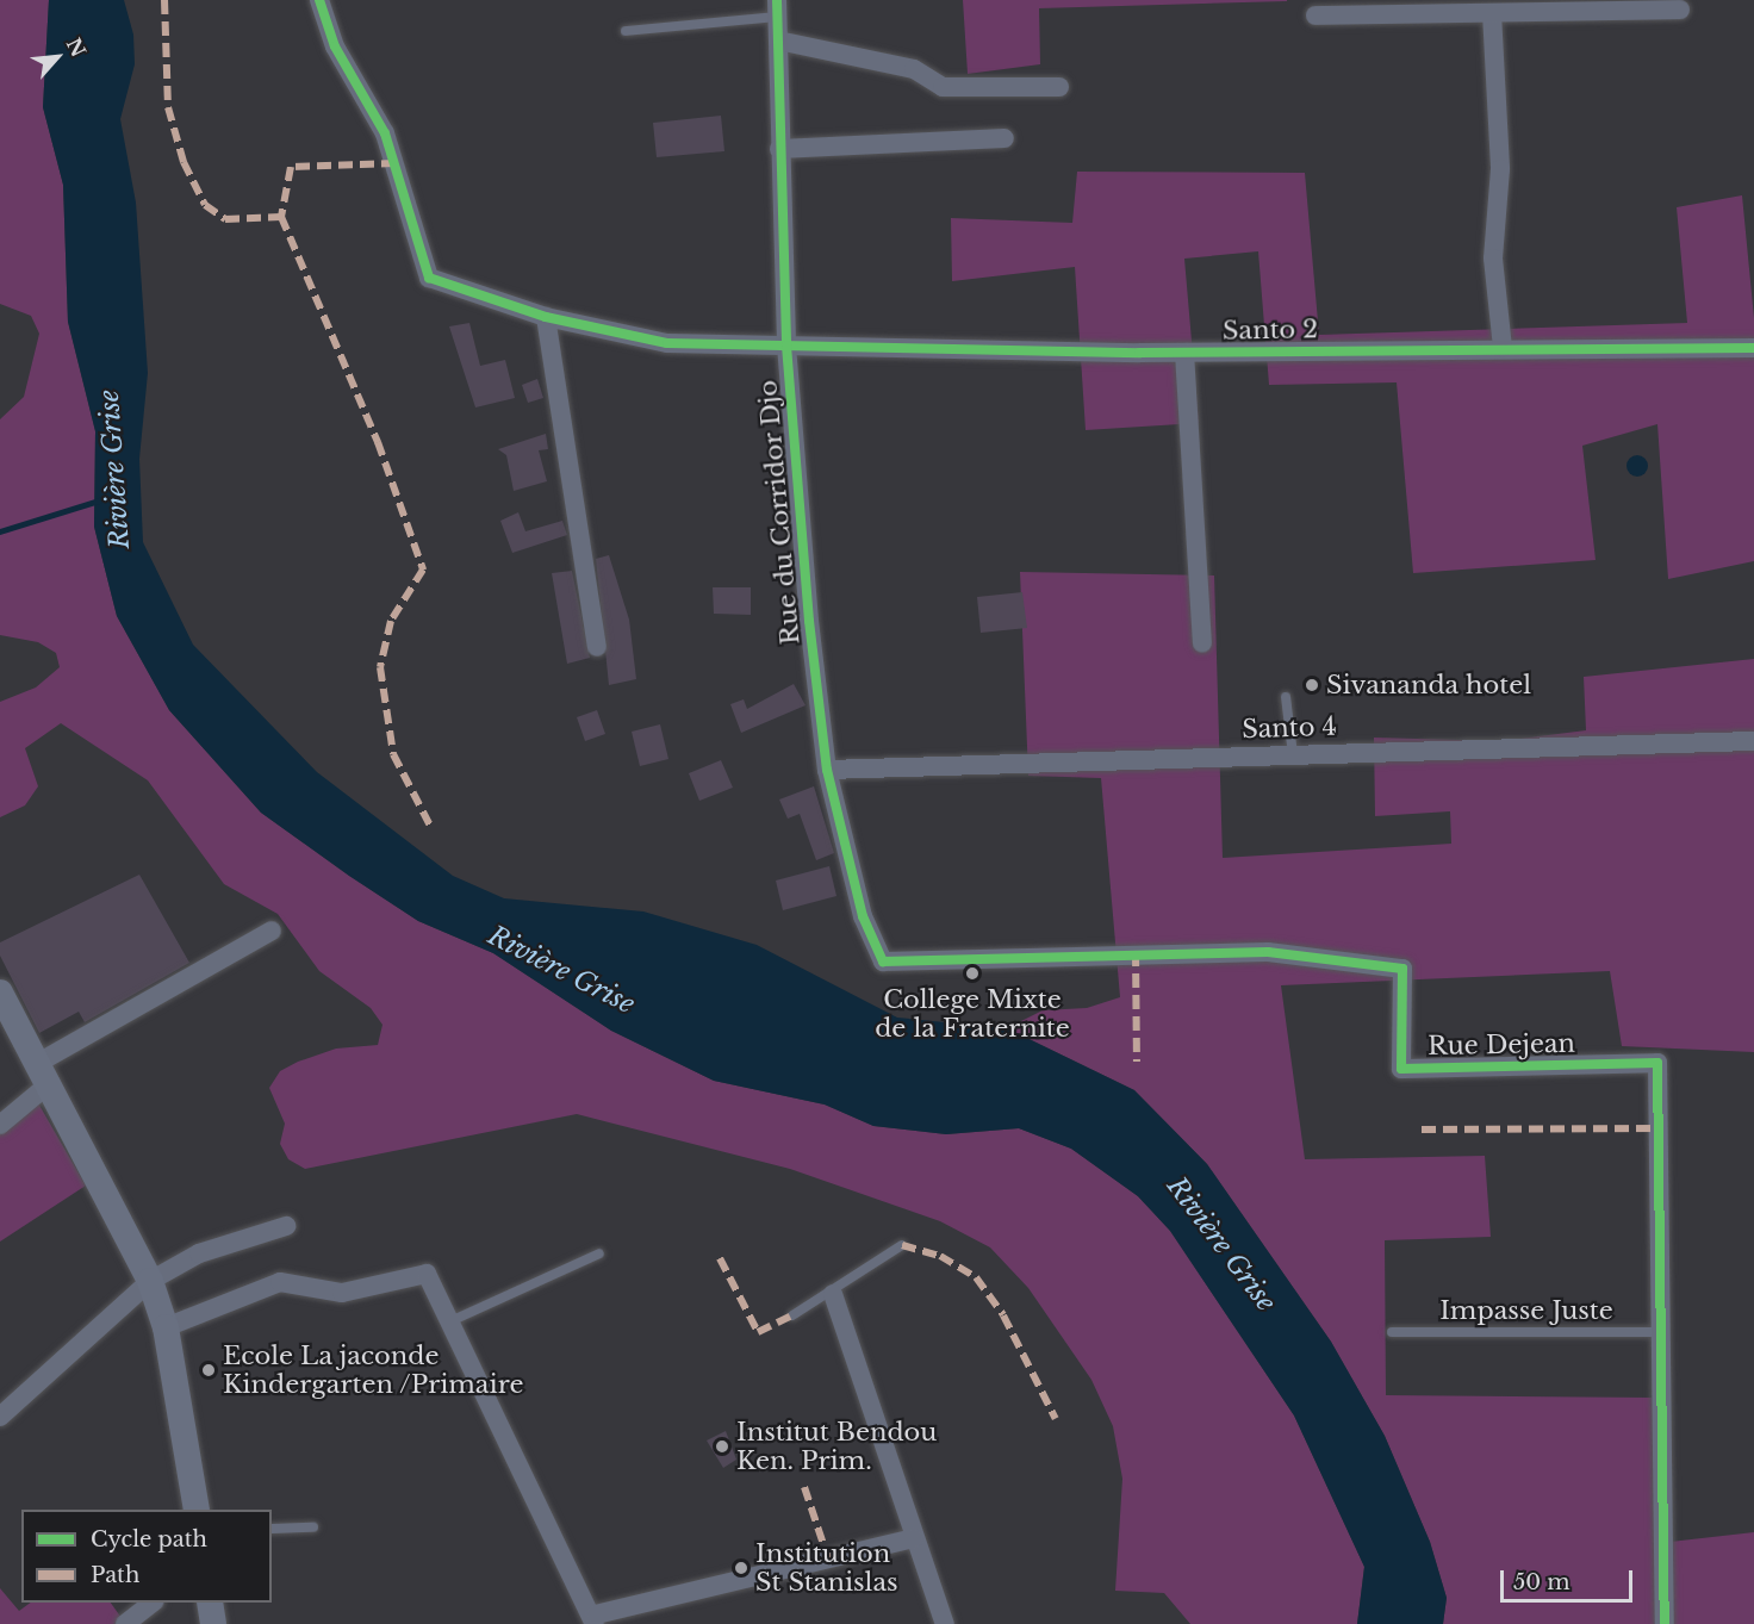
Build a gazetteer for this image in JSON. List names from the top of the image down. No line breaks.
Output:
{"streets":{"street":["Santo 2","Rue du Corridor Djo","Santo 4","Rue Dejean"],"lane":["Impasse Juste"]},"crossings":[["Santo 2","Rue du Corridor Djo"],["Rue du Corridor Djo","Santo 4"],["Rue du Corridor Djo","Rue Dejean"],["Rue Dejean","Impasse Juste"]],"water":["Rivière Grise"],"places":["Sivananda hotel","College Mixte de la Fraternite","Ecole La jaconde Kindergarten /Primaire","Institut Bendou Ken. Prim.","Institution St Stanislas"],"legend":["Cycle path","Path"],"scale_bar":"50 m","north":"top right"}
